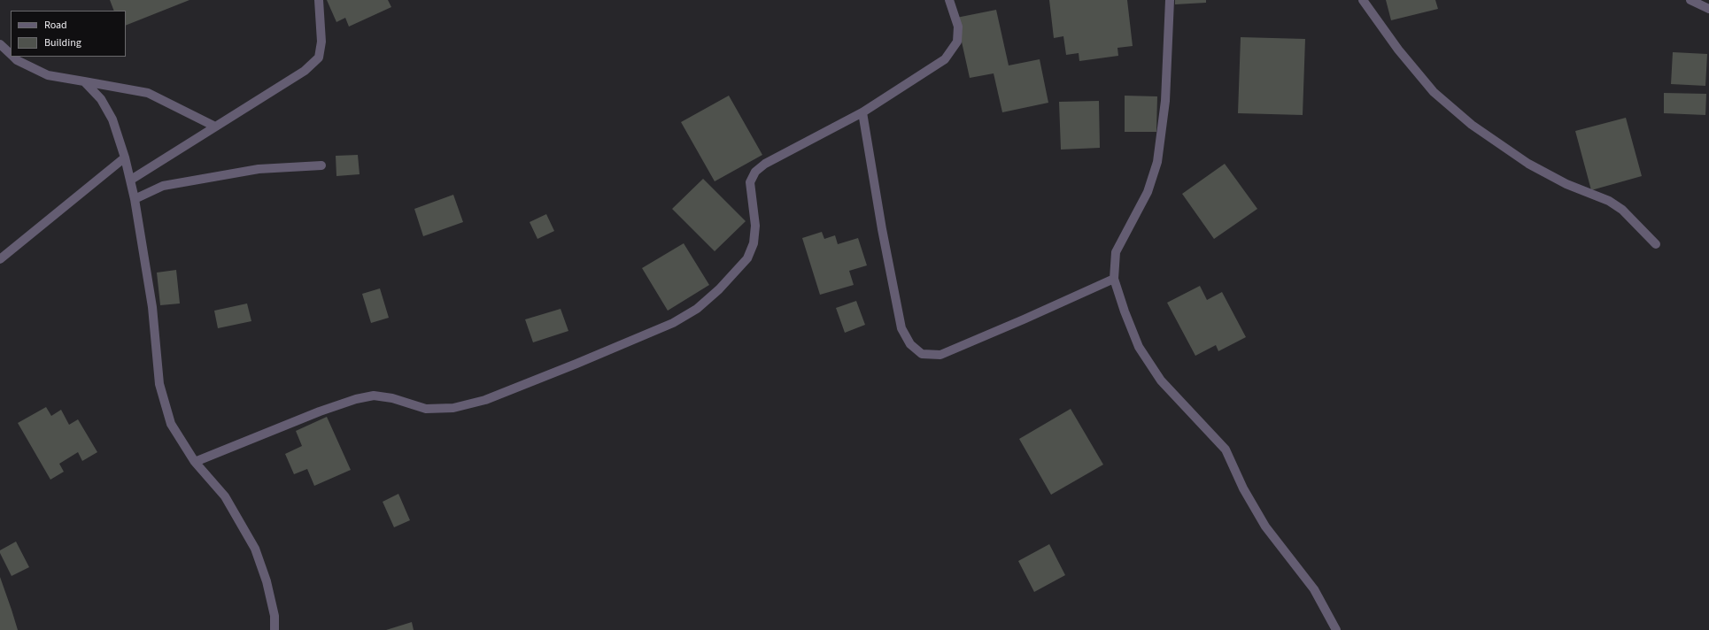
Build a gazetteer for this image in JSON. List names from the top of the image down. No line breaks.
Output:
{"legend":["Road","Building"]}
